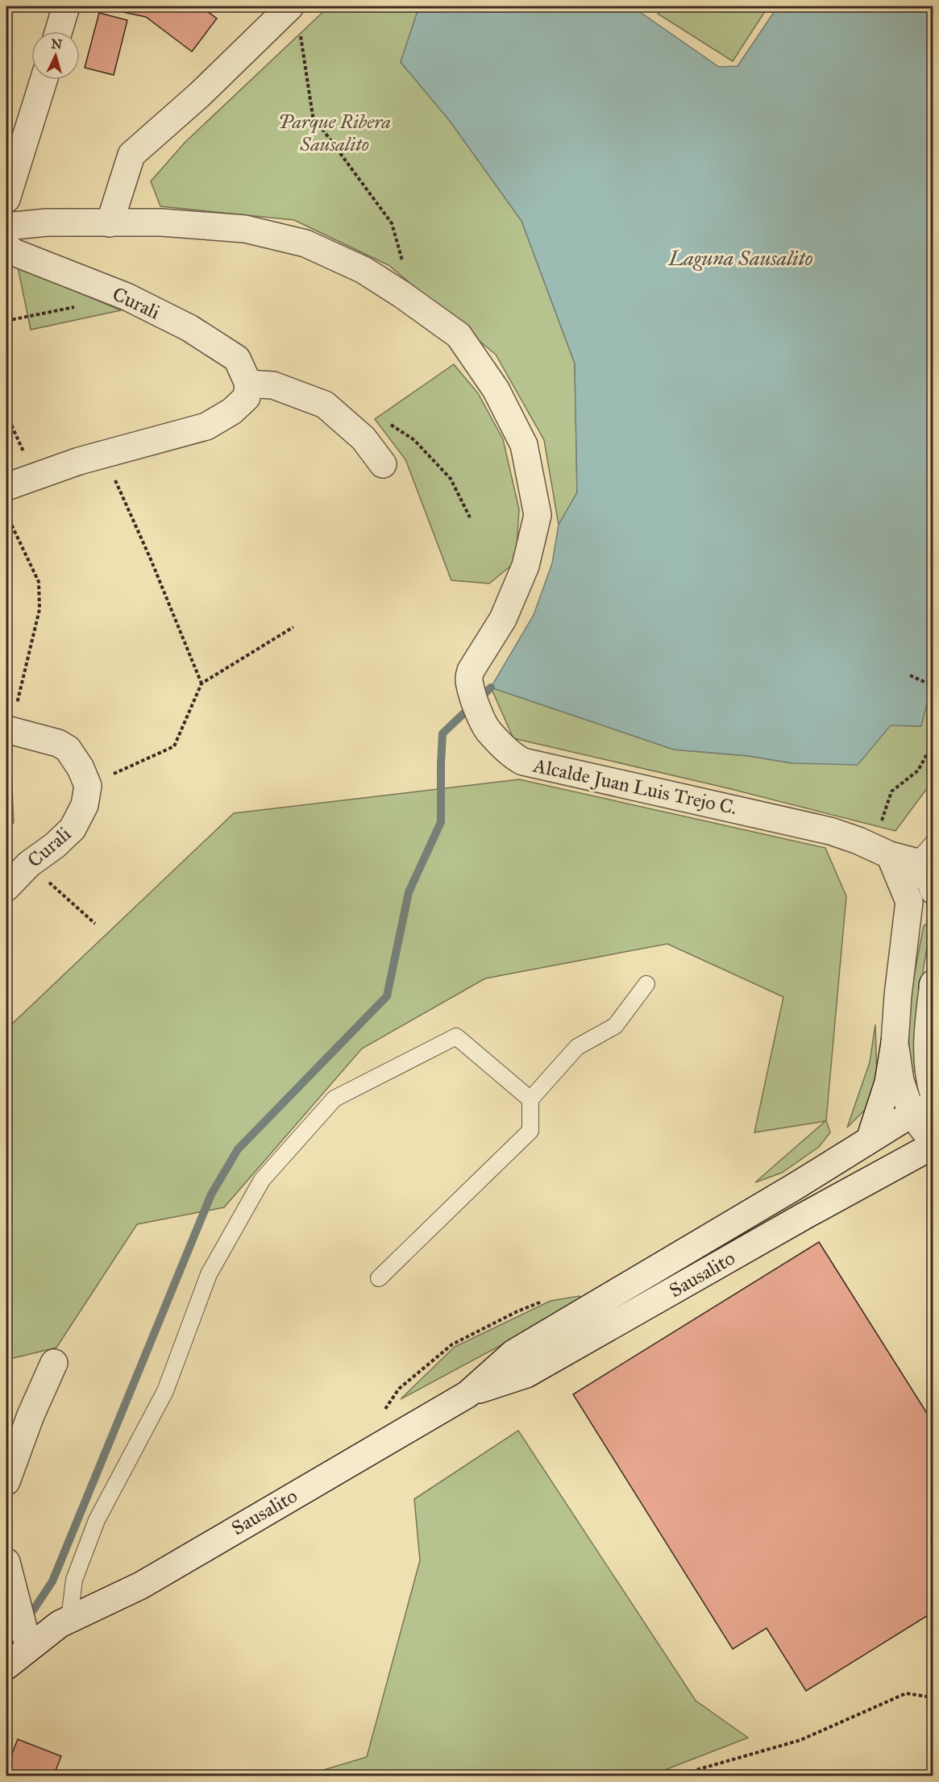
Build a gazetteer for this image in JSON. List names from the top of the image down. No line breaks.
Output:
{"streets":{"street":["Curali","Alcalde Juan Luis Trejo C.","Sausalito"]},"crossings":[["Alcalde Juan Luis Trejo C.","Sausalito"]],"water":["Laguna Sausalito"],"parks":["Parque Ribera Sausalito"],"north":"top"}
